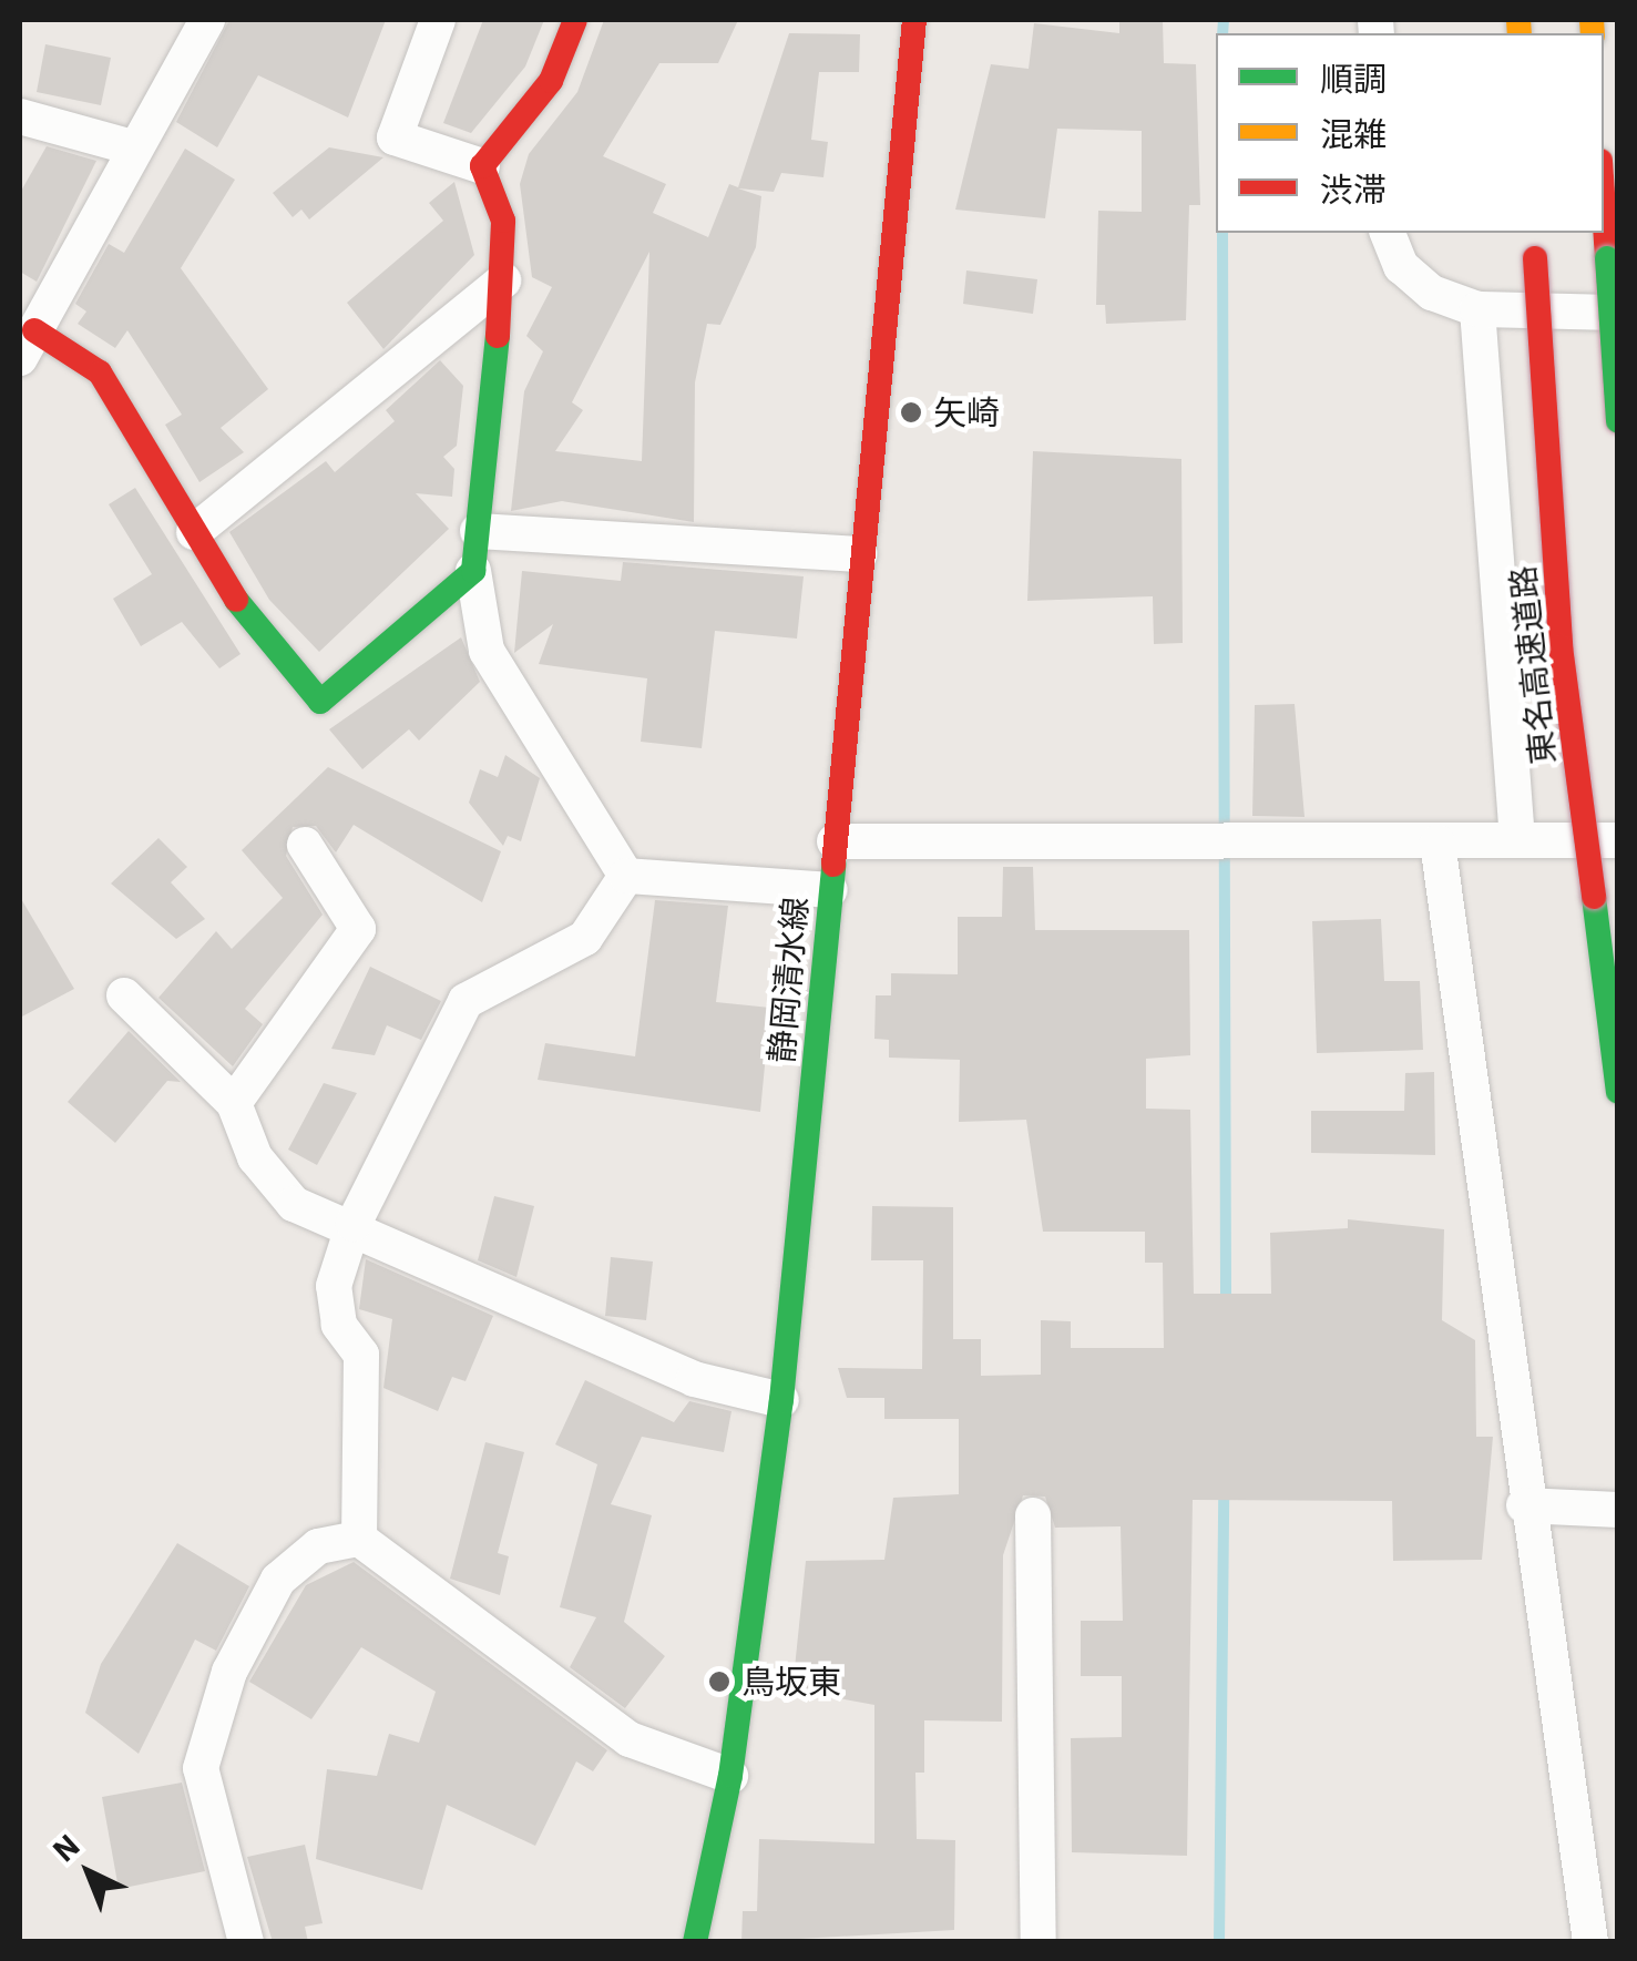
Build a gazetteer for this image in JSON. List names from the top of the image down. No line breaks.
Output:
{"streets":{"main road":["東名高速道路","静岡清水線"]},"places":["矢崎","鳥坂東"],"legend":["順調","混雑","渋滞"],"north":"top left"}
